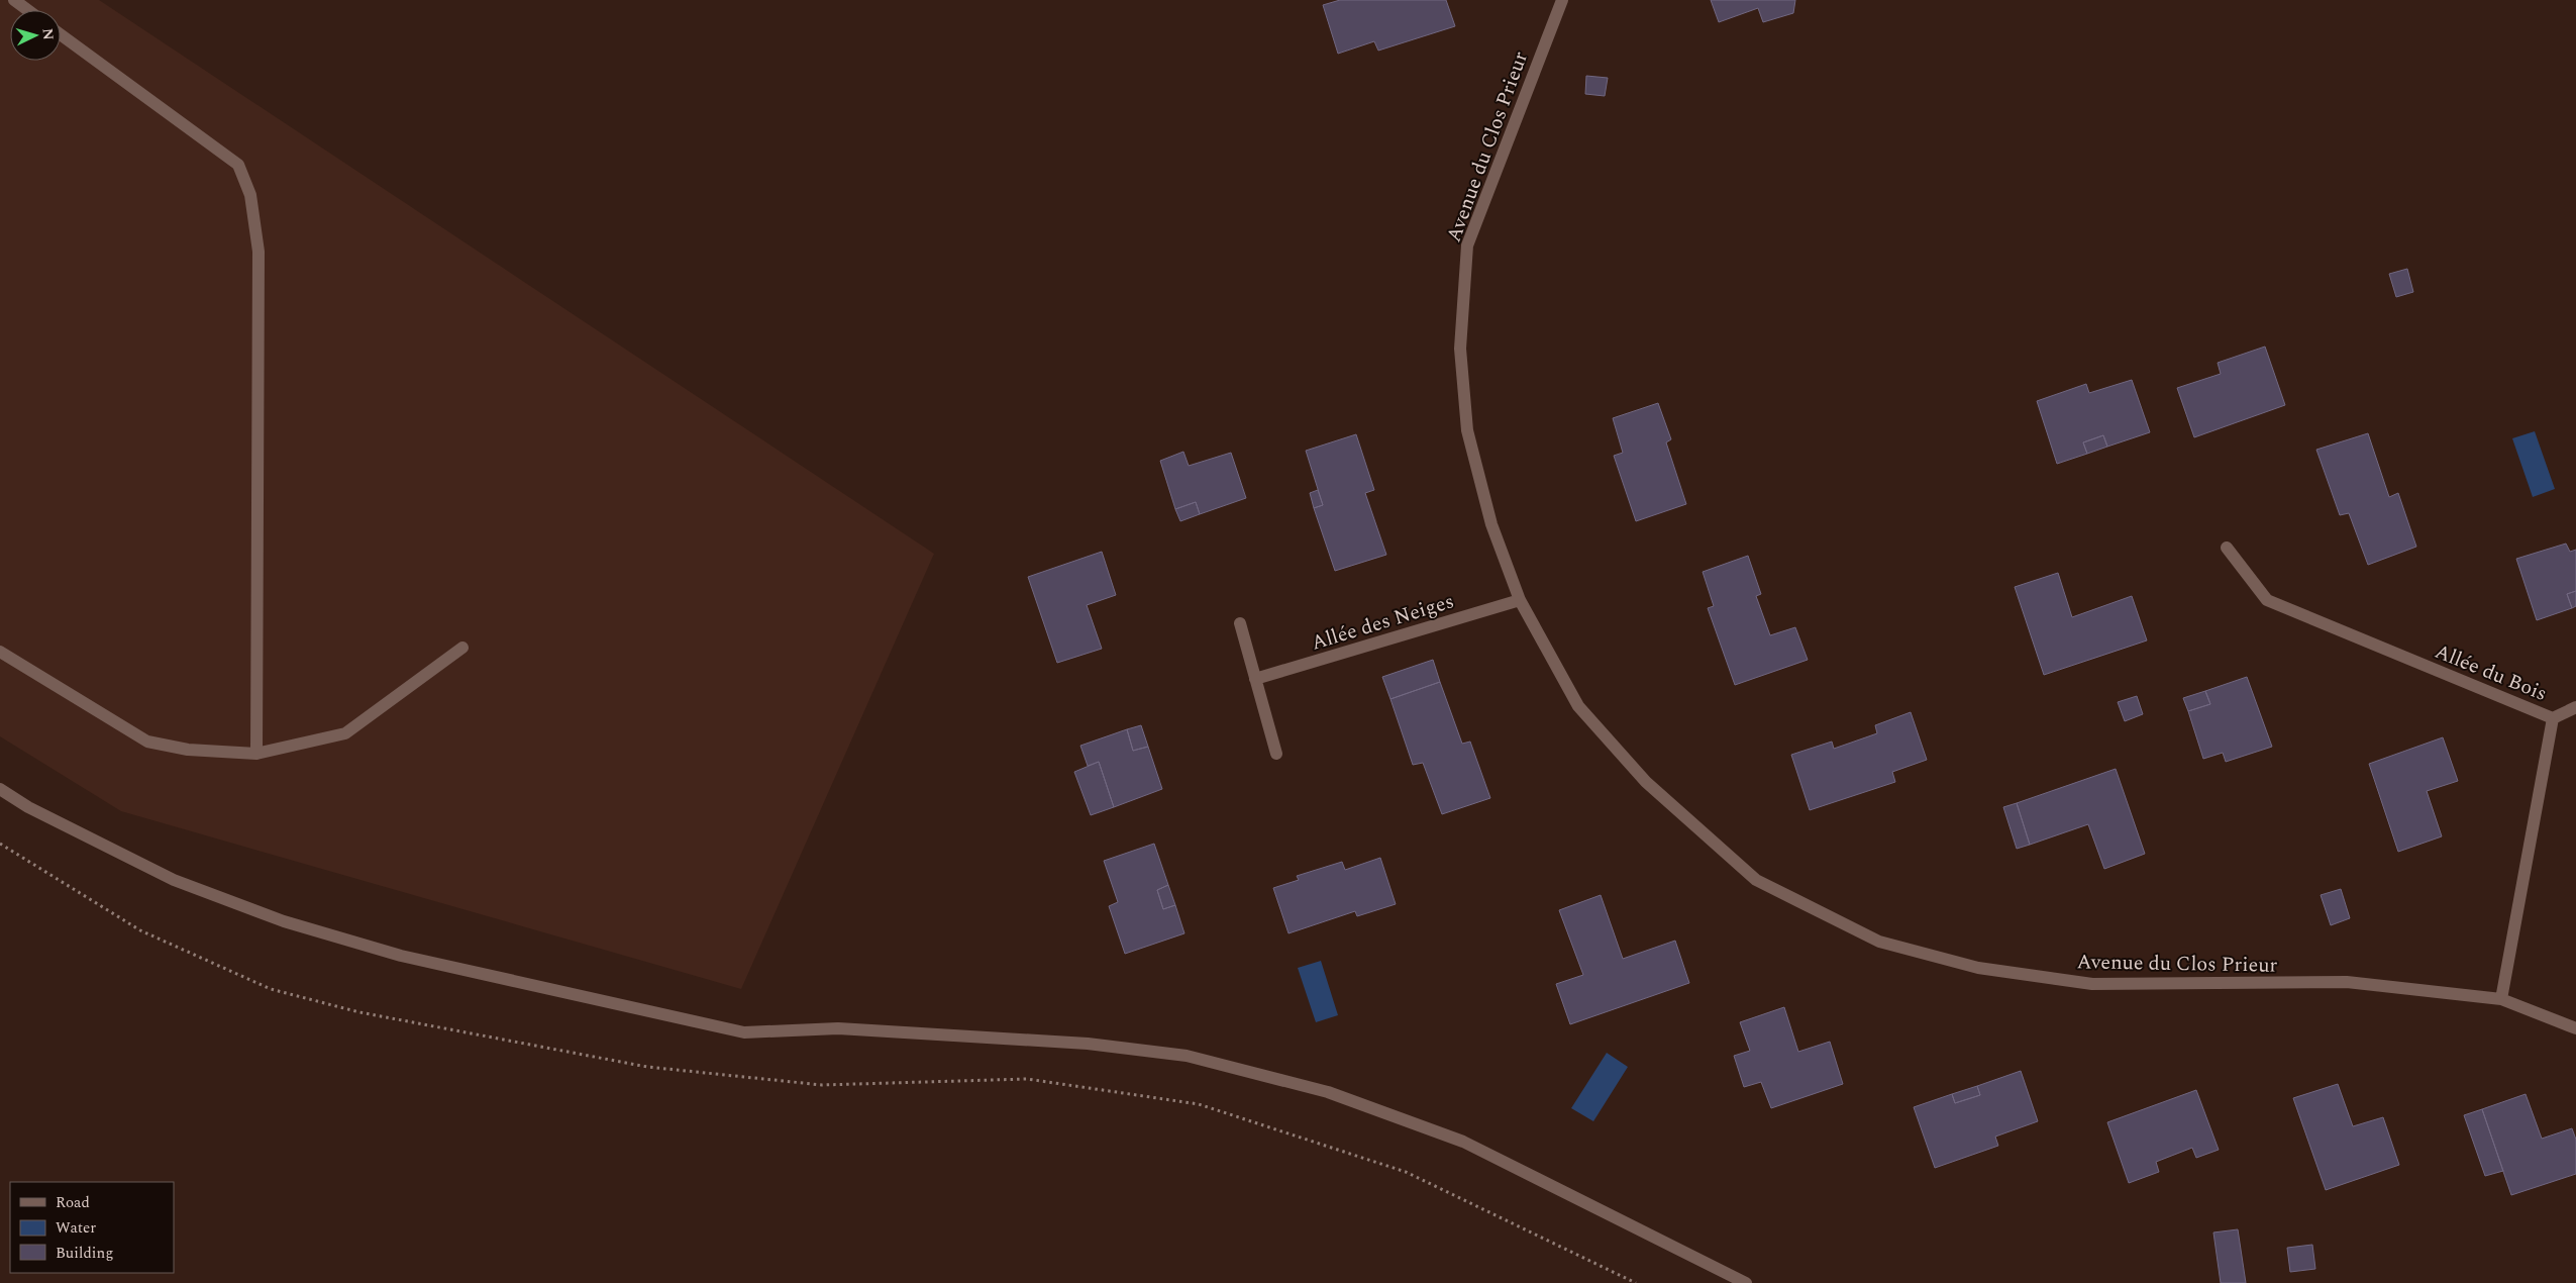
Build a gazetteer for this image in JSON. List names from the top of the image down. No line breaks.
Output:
{"streets":{"street":["Avenue du Clos Prieur","Allée des Neiges","Allée du Bois"]},"crossings":[["Avenue du Clos Prieur","Allée des Neiges"],["Avenue du Clos Prieur","Allée du Bois"]],"legend":["Road","Water","Building"],"north":"right"}
